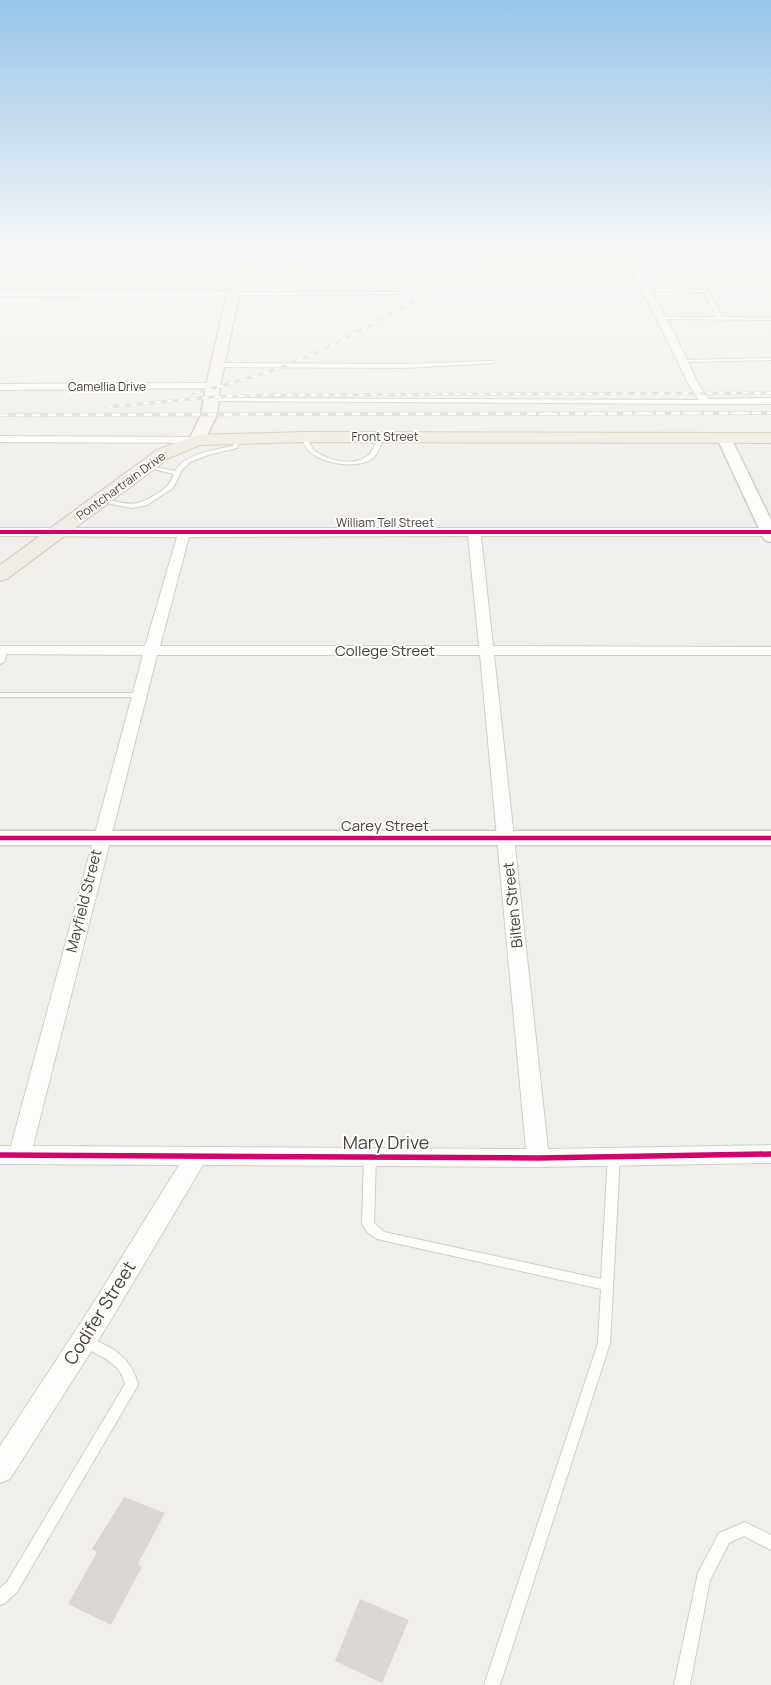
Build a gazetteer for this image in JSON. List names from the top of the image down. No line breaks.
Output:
{"streets":{"main road":["Front Street","Pontchartrain Drive"],"street":["Camellia Drive","William Tell Street","College Street","Carey Street","Mayfield Street","Bilten Street","Mary Drive","Codifer Street"]},"crossings":[["Front Street","Pontchartrain Drive"],["Pontchartrain Drive","William Tell Street"],["William Tell Street","Mayfield Street"],["William Tell Street","Bilten Street"],["College Street","Mayfield Street"],["College Street","Bilten Street"],["Carey Street","Mayfield Street"],["Carey Street","Bilten Street"],["Mayfield Street","Mary Drive"],["Bilten Street","Mary Drive"],["Mary Drive","Codifer Street"]]}
